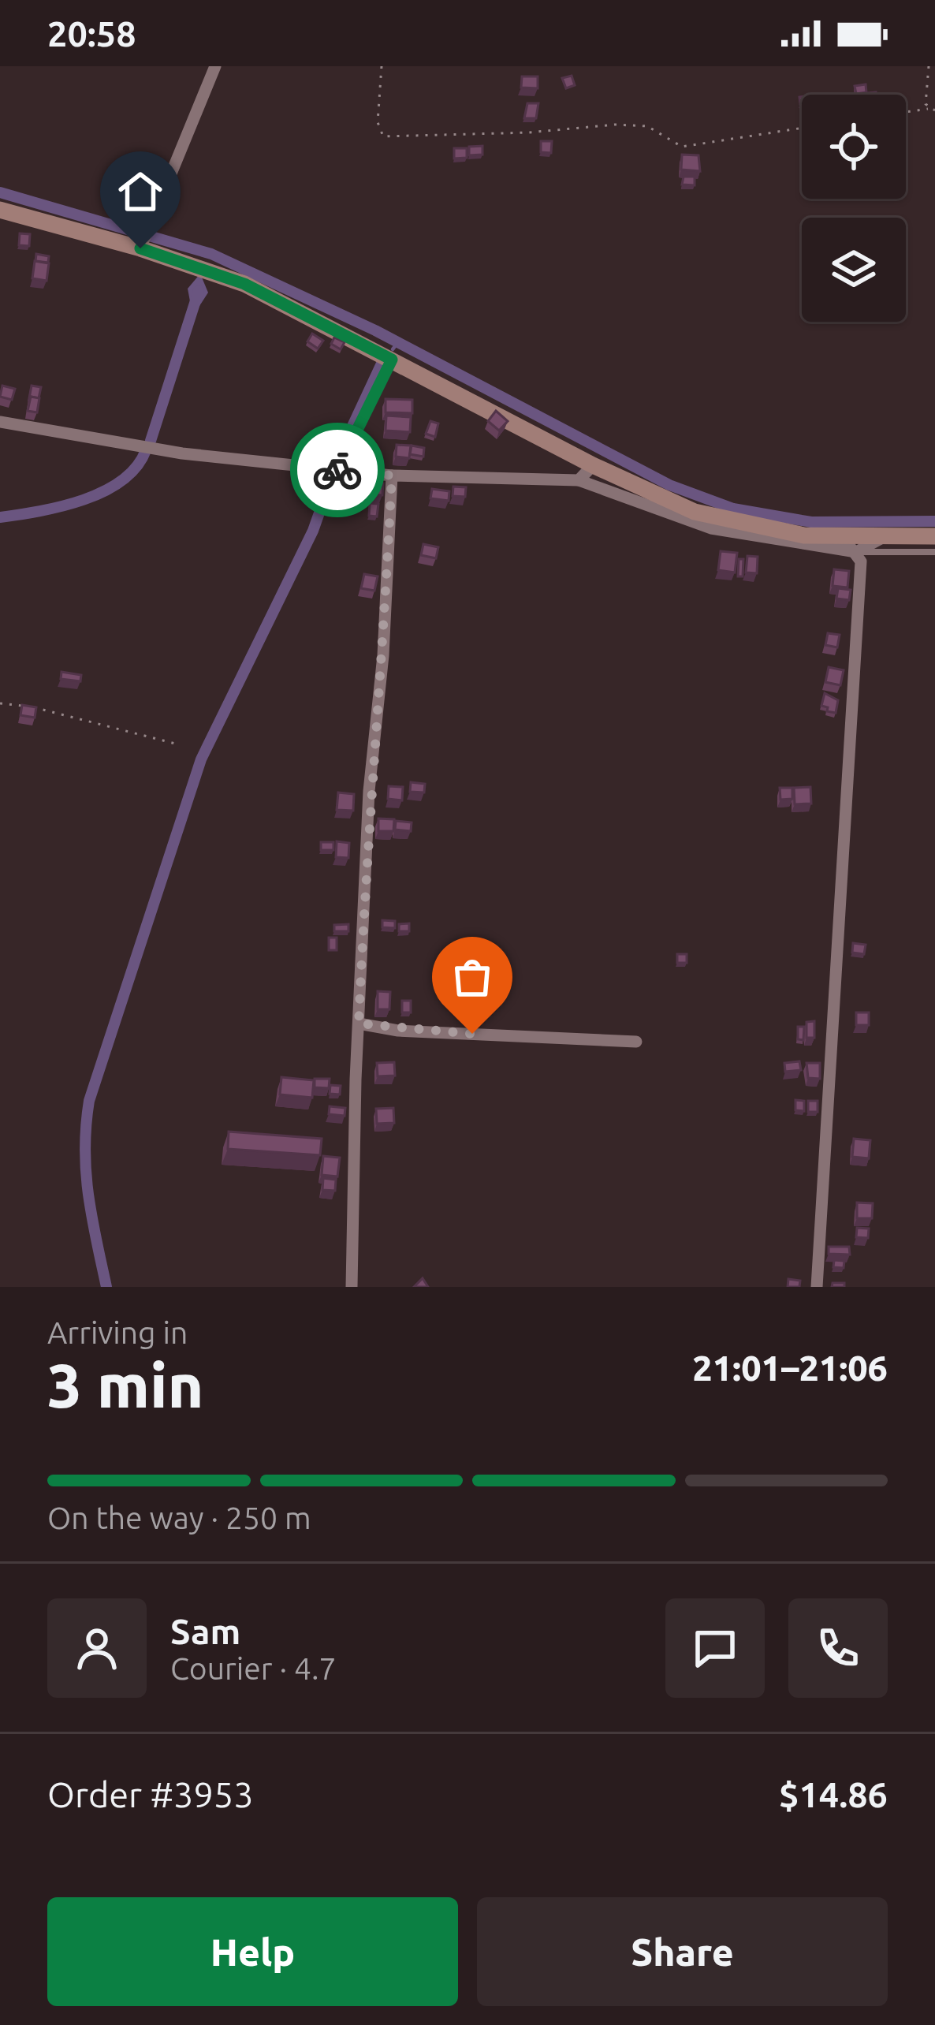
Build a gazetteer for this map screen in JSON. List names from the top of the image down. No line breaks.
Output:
{"page":{"status":"20:58","heading":["3 min","Arriving in","21:01–21:06"],"panel":["Sam","Courier · 4.7","Order #3953","$14.86"],"bar":"On the way · 250 m","buttons":["Help","Share"]}}
